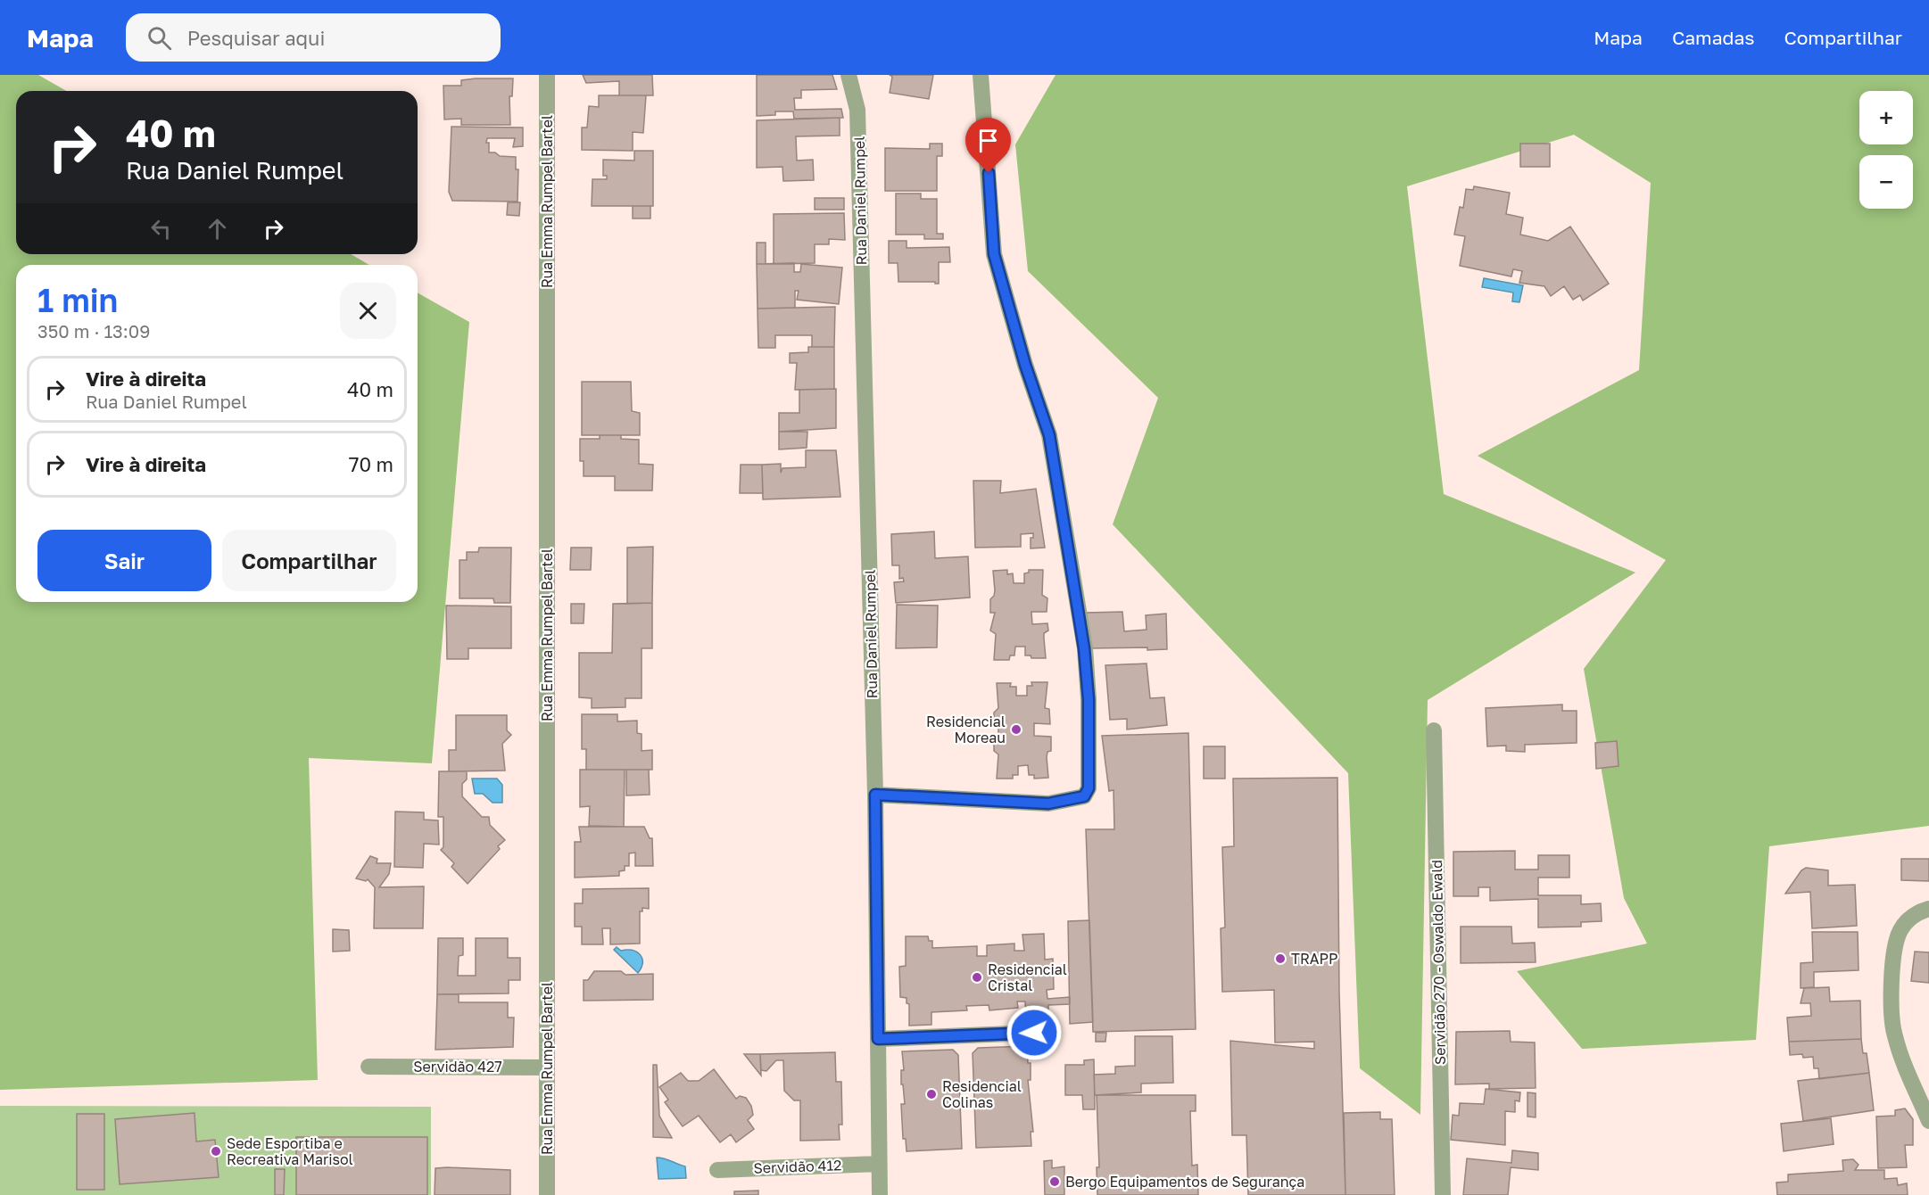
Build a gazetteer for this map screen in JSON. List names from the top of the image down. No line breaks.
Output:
{"streets":{"street":["Rua Daniel Rumpel","Rua Emma Rumpel Bartel","Servidão 270 - Oswaldo Ewald","Servidão 427","Servidão 412"]},"crossings":[["Rua Daniel Rumpel","Servidão 412"],["Rua Emma Rumpel Bartel","Servidão 427"]],"places":["Residencial Moreau","TRAPP","Residencial Cristal","Residencial Colinas","Sede Esportiba e Recreativa Marisol","Bergo Equipamentos de Segurança"],"page":{"header":"Mapa","search":"Pesquisar aqui","nav":["Mapa","Camadas","Compartilhar"],"map_buttons":["+","−"],"turn":["40 m","Rua Daniel Rumpel"],"heading":["1 min","350 m · 13:09"],"list":[{"name":"Vire à direita","note":"Rua Daniel Rumpel","value":"40 m"},{"name":"Vire à direita","value":"70 m"}],"buttons":["Sair","Compartilhar"]}}
